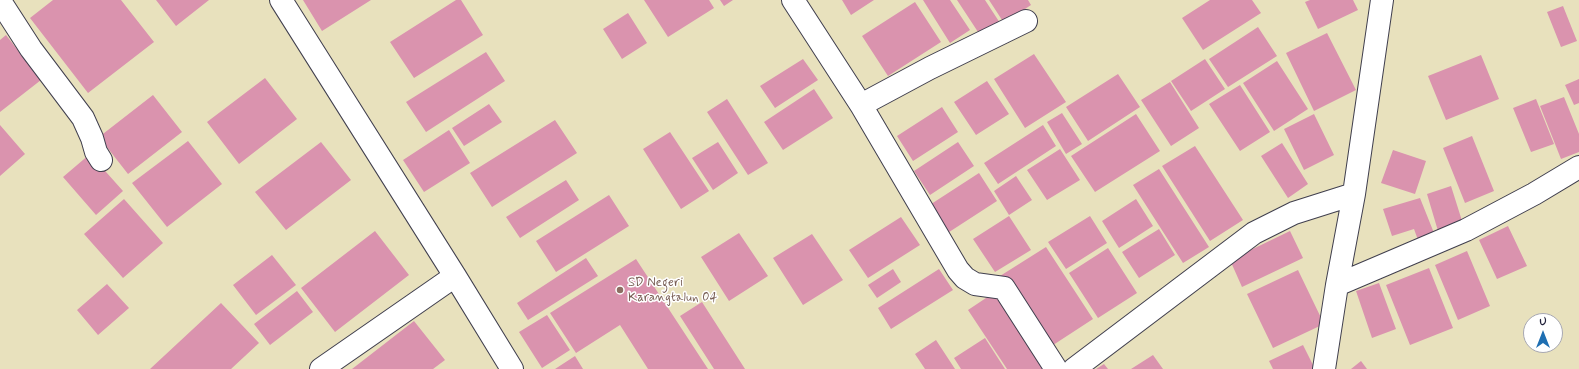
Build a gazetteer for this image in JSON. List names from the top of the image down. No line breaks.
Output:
{"places":["SD Negeri Karangtalun 04"],"north":"top"}
